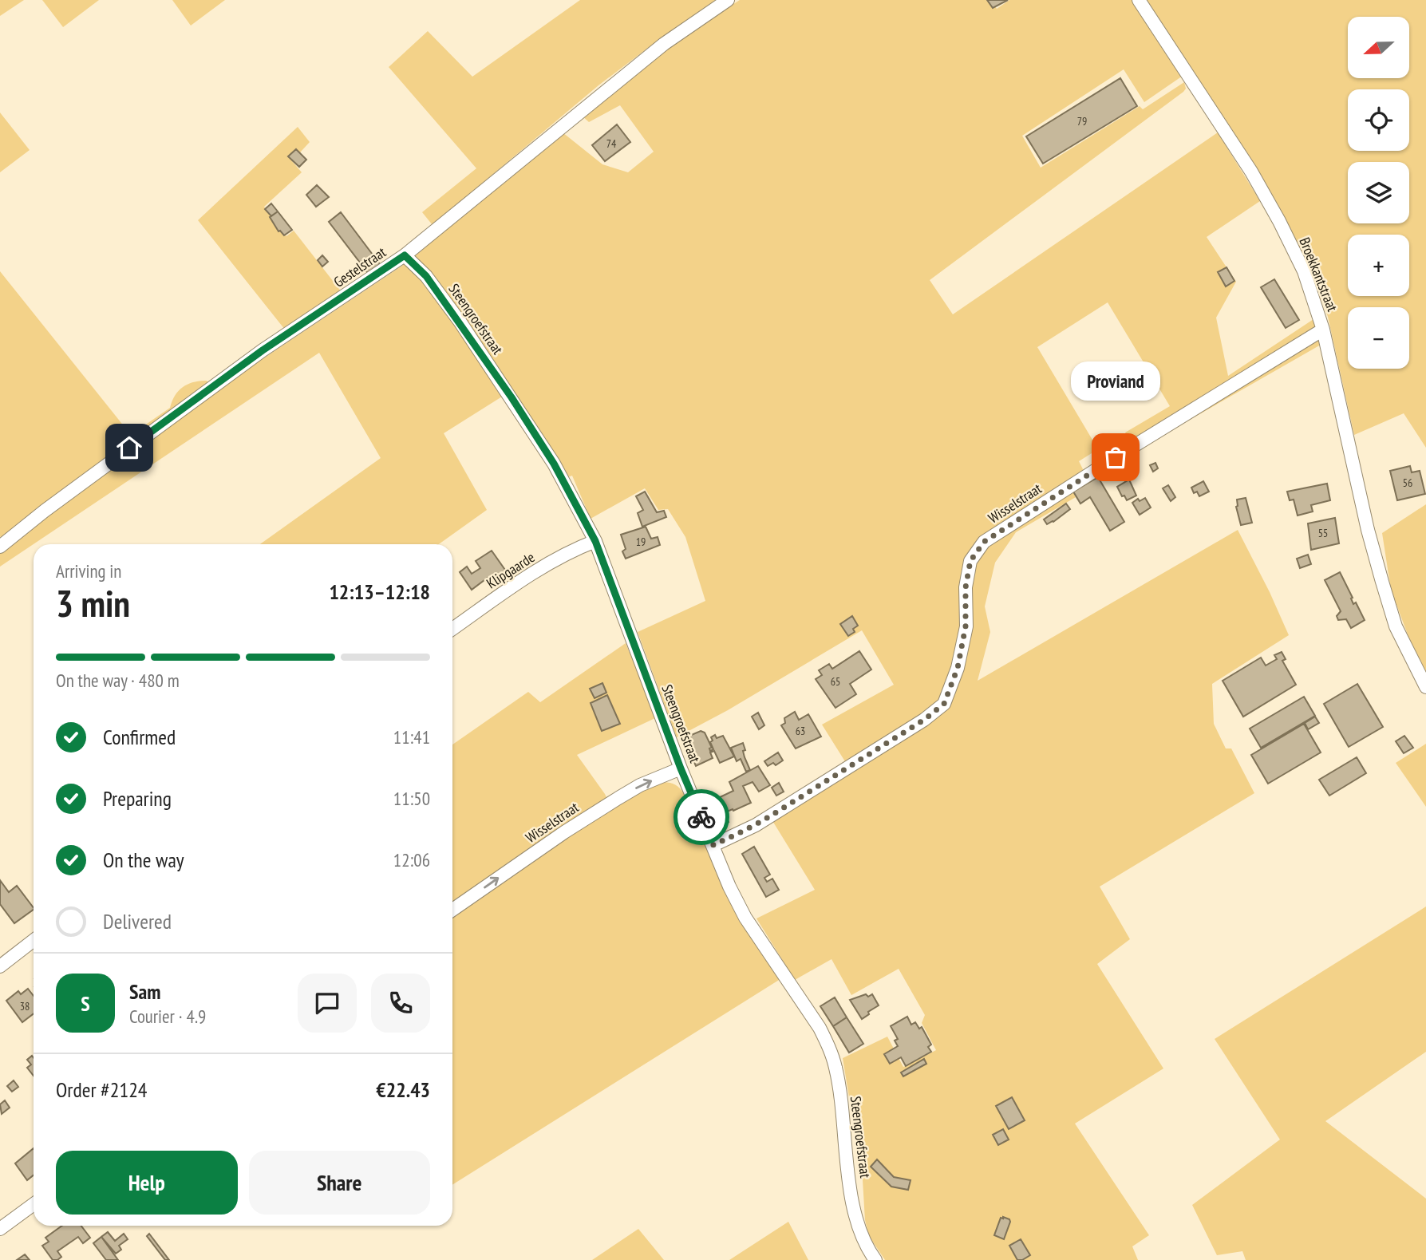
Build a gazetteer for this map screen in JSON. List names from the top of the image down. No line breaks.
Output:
{"streets":{"street":["Gestelstraat","Broekkantstraat","Steengroefstraat","Wisselstraat","Klipgaarde"]},"crossings":[["Gestelstraat","Steengroefstraat"],["Broekkantstraat","Wisselstraat"],["Steengroefstraat","Wisselstraat"],["Steengroefstraat","Klipgaarde"]],"places":["Proviand"],"house_numbers":["79","74","56","55","19","65","63","38"],"north":"left","page":{"map_buttons":["+","−"],"bubble":"Proviand","heading":["3 min","Arriving in","12:13–12:18"],"panel":["Sam","Courier · 4.9","Order #2124","€22.43"],"bar":"On the way · 480 m","list":[["Confirmed","11:41"],["Preparing","11:50"],["On the way","12:06"],"Delivered"],"round":"S","buttons":["Help","Share"]}}
